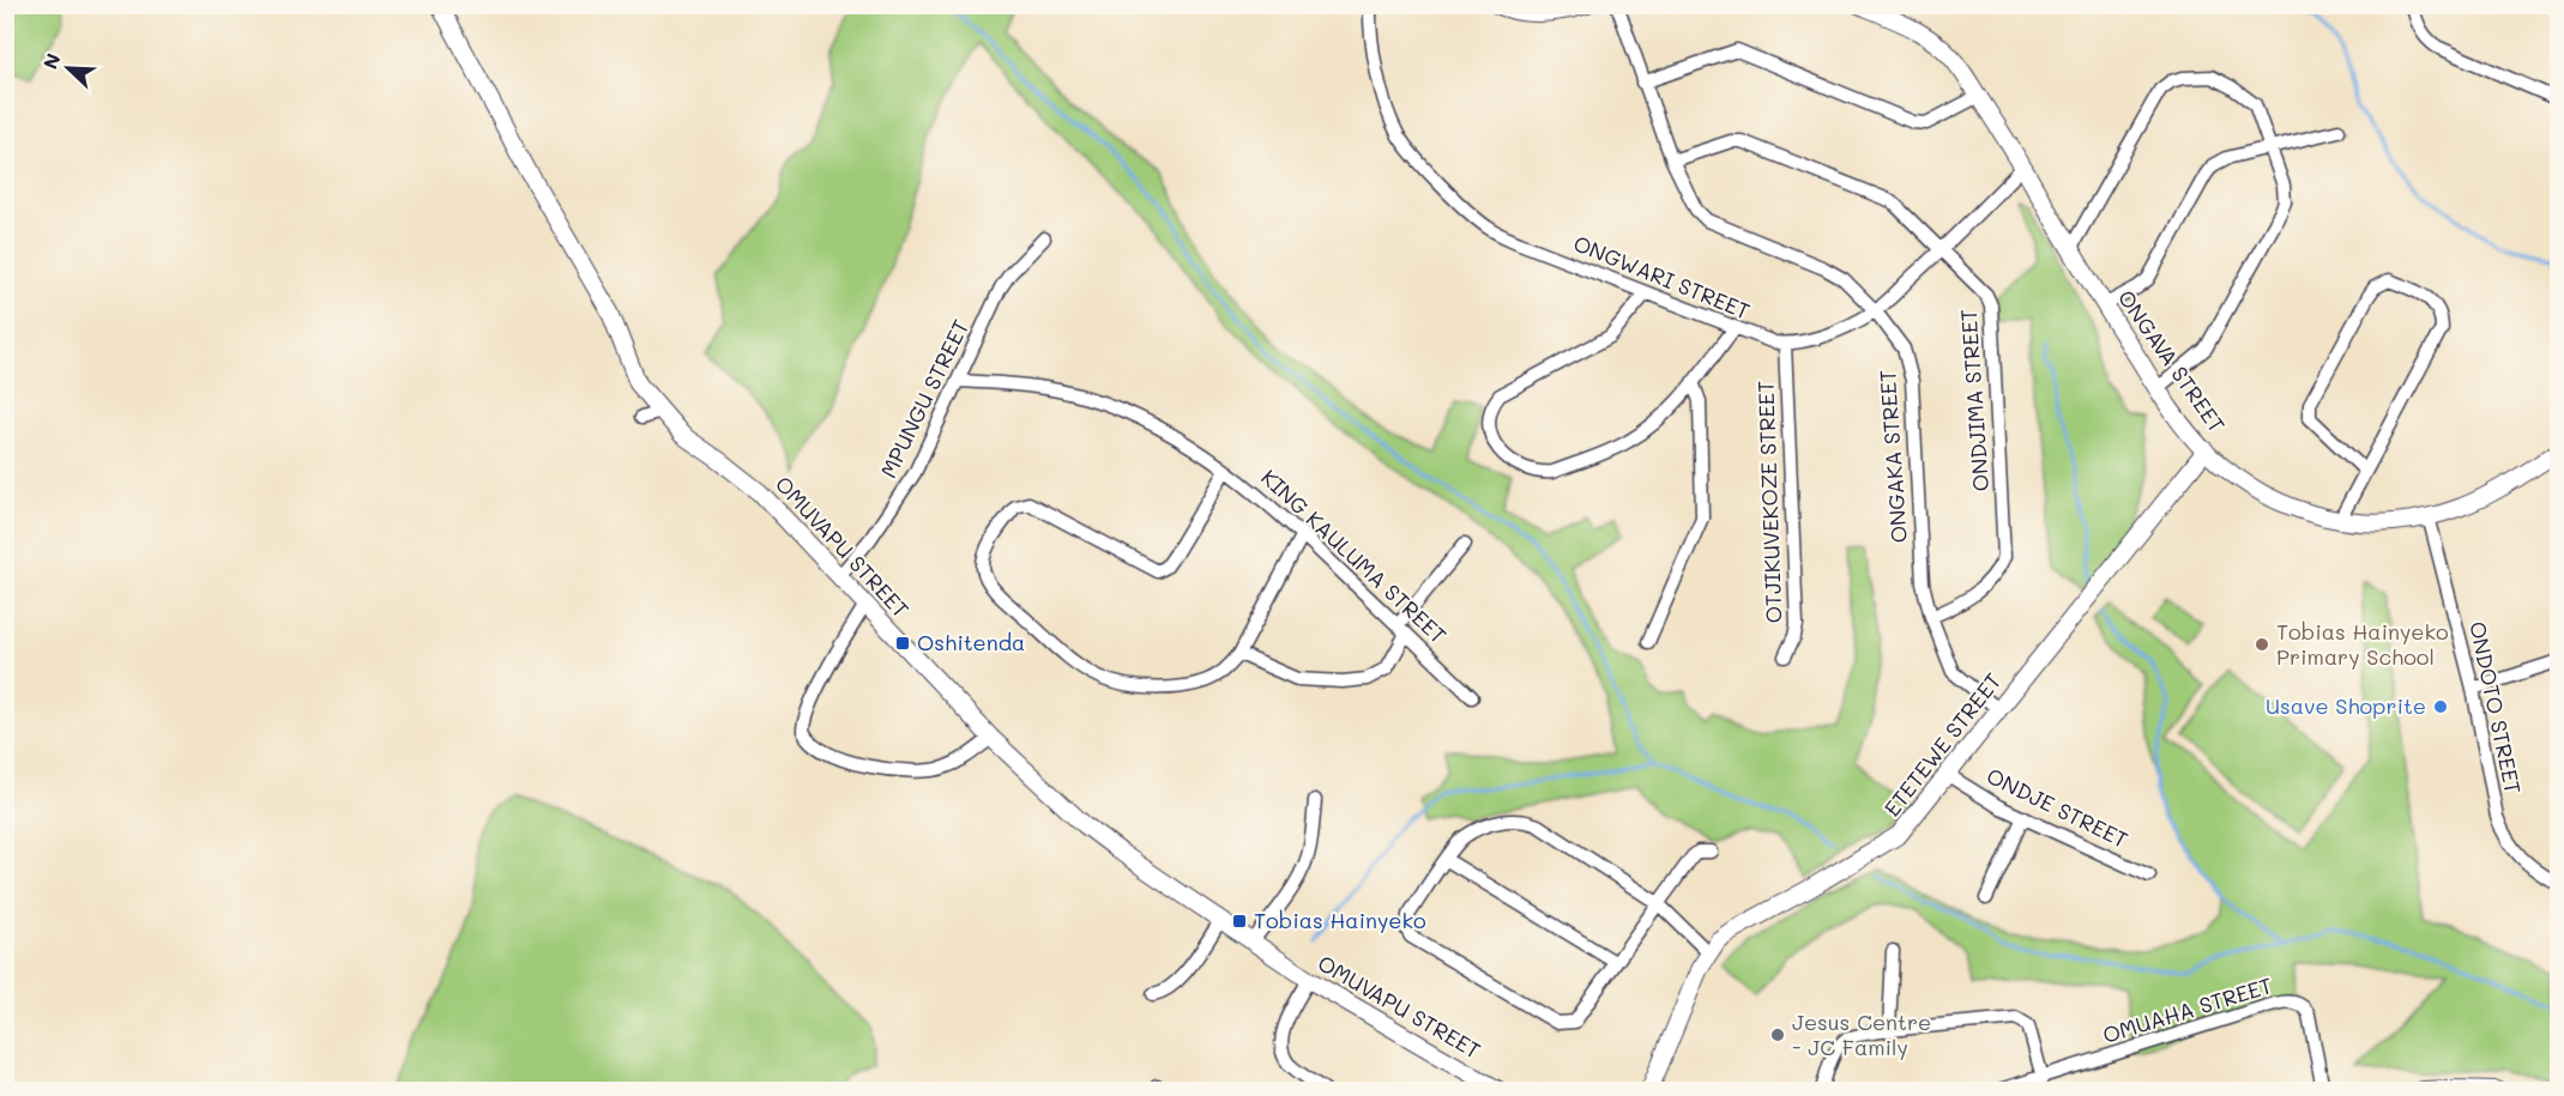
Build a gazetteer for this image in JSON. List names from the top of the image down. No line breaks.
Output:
{"streets":{"street":["ONGWARI STREET","ONGAVA STREET","MPUNGU STREET","ONDJIMA STREET","ONGAKA STREET","OTJIKUVEKOZE STREET","OMUVAPU STREET","KING KAULUMA STREET","ONDOTO STREET","ETETEWE STREET","ONDJE STREET","OMUAHA STREET"]},"crossings":[["ONGWARI STREET","ONGAVA STREET"],["ONGWARI STREET","ONDJIMA STREET"],["ONGWARI STREET","ONGAKA STREET"],["ONGWARI STREET","OTJIKUVEKOZE STREET"],["ONGAVA STREET","ONDOTO STREET"],["ONGAVA STREET","ETETEWE STREET"],["MPUNGU STREET","OMUVAPU STREET"],["MPUNGU STREET","KING KAULUMA STREET"],["ONDJIMA STREET","ONGAKA STREET"],["ONGAKA STREET","ETETEWE STREET"],["ETETEWE STREET","ONDJE STREET"]],"places":{"transit":["Oshitenda","Tobias Hainyeko"],"other":["Tobias Hainyeko Primary School","Usave Shoprite","Jesus Centre - JC Family"]},"north":"top left"}
